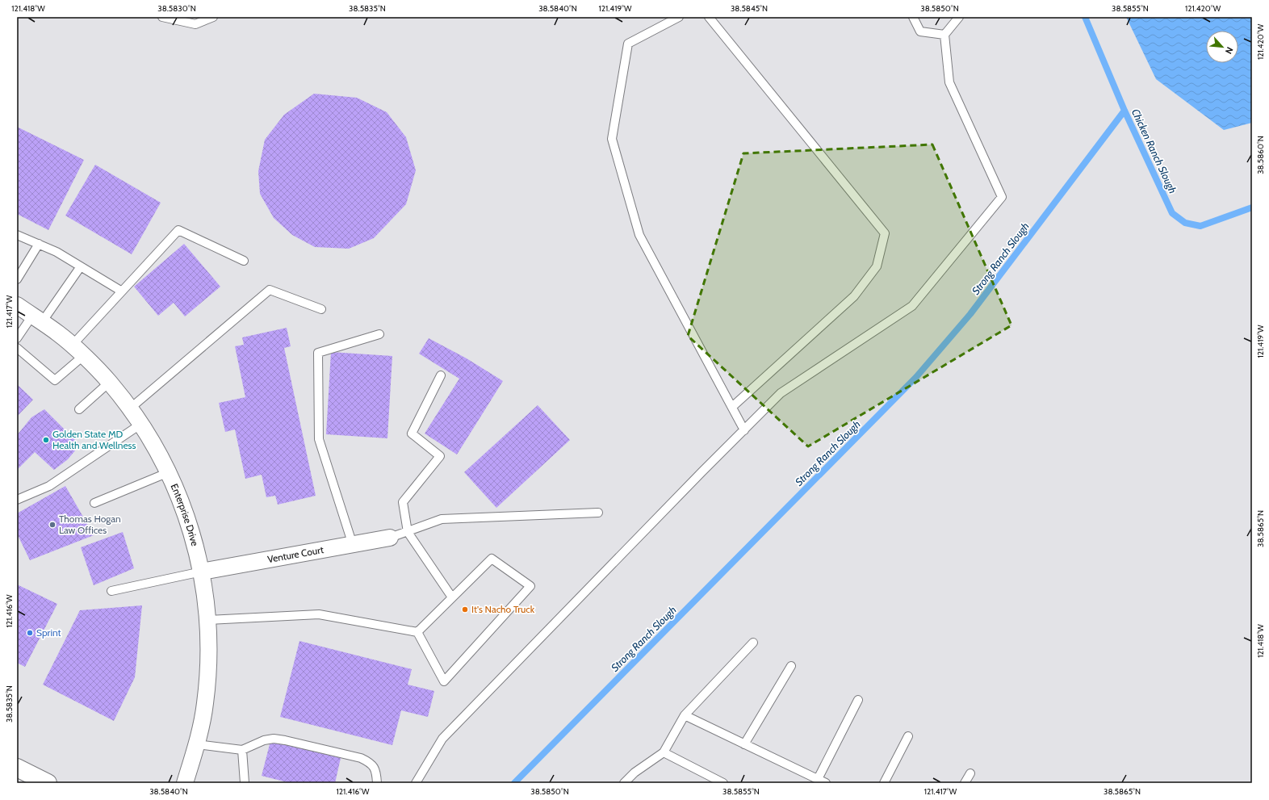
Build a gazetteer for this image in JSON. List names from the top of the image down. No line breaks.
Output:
{"streets":{"street":["Enterprise Drive","Venture Court"]},"crossings":[["Enterprise Drive","Venture Court"]],"water":["Chicken Ranch Slough","Strong Ranch Slough"],"places":["Golden State MD Health and Wellness","Thomas Hogan Law Offices","It's Nacho Truck","Sprint"],"north":"bottom right","coordinates":["121.418°W","38.5830°N","38.5835°N","38.5840°N","121.419°W","38.5845°N","38.5850°N","38.5855°N","121.420°W","38.5860°N","121.417°W","38.5865°N","121.416°W"]}
